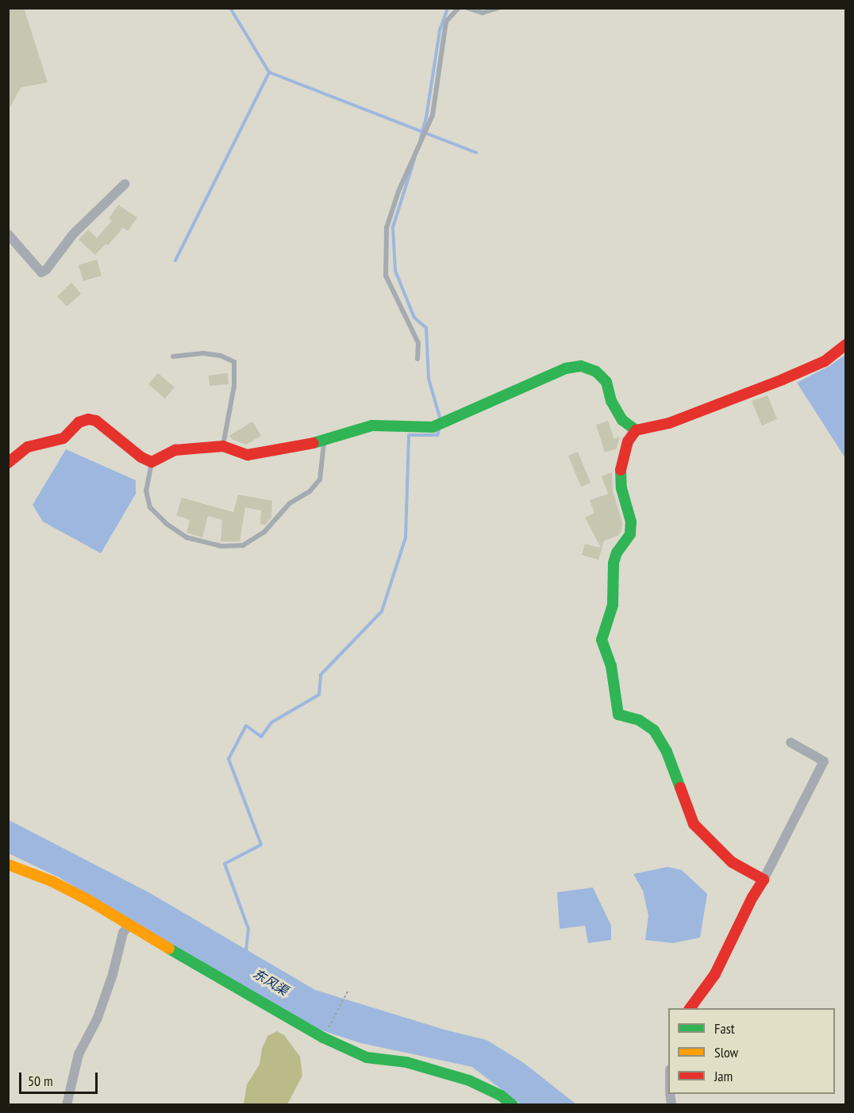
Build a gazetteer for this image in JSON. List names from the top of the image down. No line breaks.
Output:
{"water":["东风渠"],"legend":["Fast","Slow","Jam"],"scale_bar":"50 m"}
